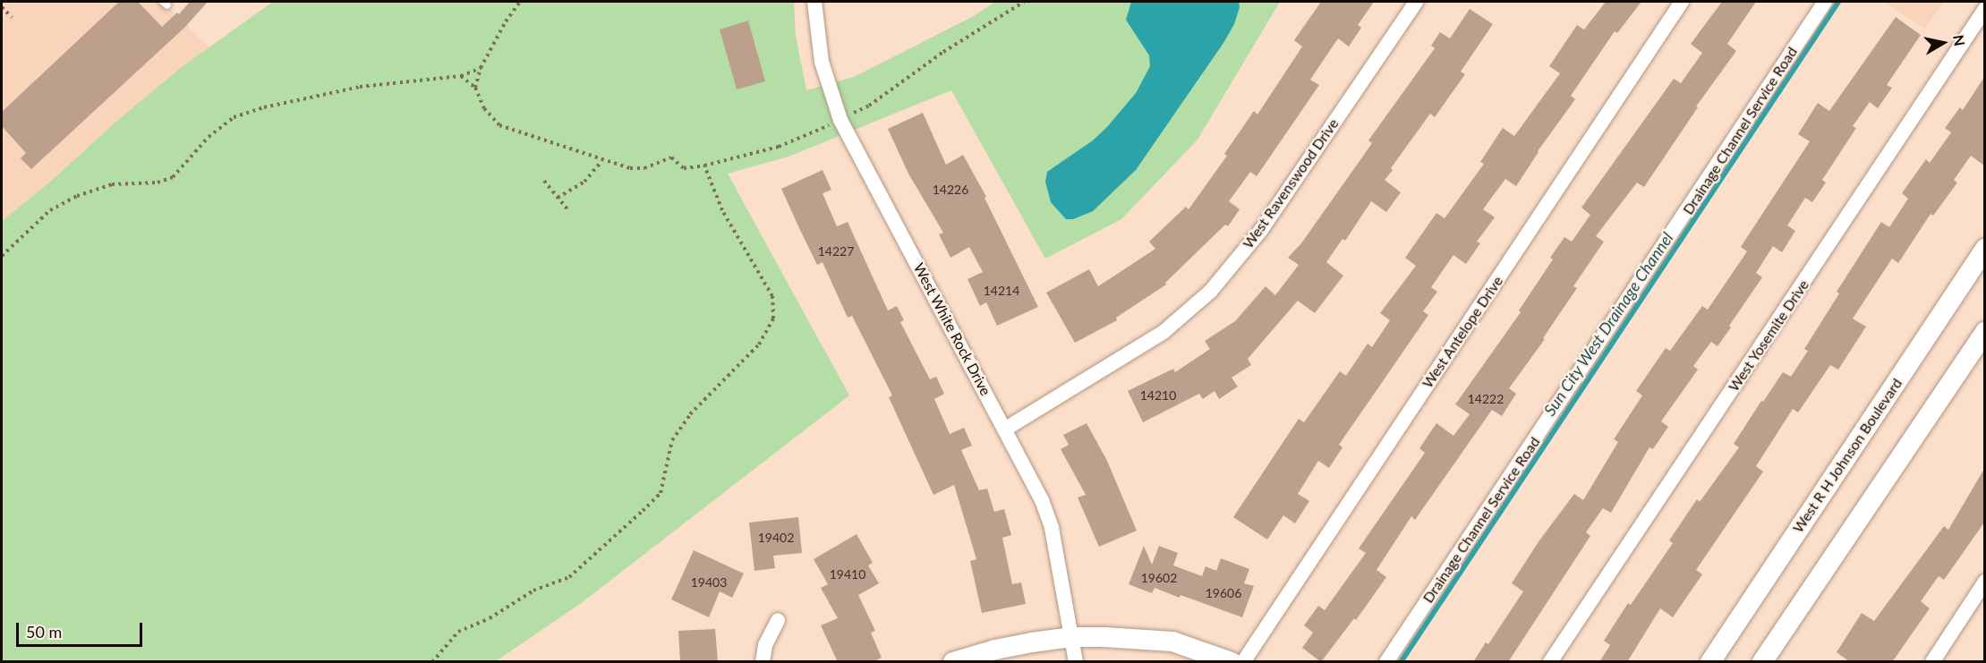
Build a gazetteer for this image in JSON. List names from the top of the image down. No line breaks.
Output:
{"streets":{"main road":["West R H Johnson Boulevard"],"street":["Drainage Channel Service Road","West Ravenswood Drive","West White Rock Drive","West Antelope Drive","West Yosemite Drive"]},"crossings":[["West Ravenswood Drive","West White Rock Drive"]],"water":["Sun City West Drainage Channel"],"house_numbers":["14226","14227","14214","14210","14222","19402","19410","19602","19403","19606"],"scale_bar":"50 m","north":"right"}
